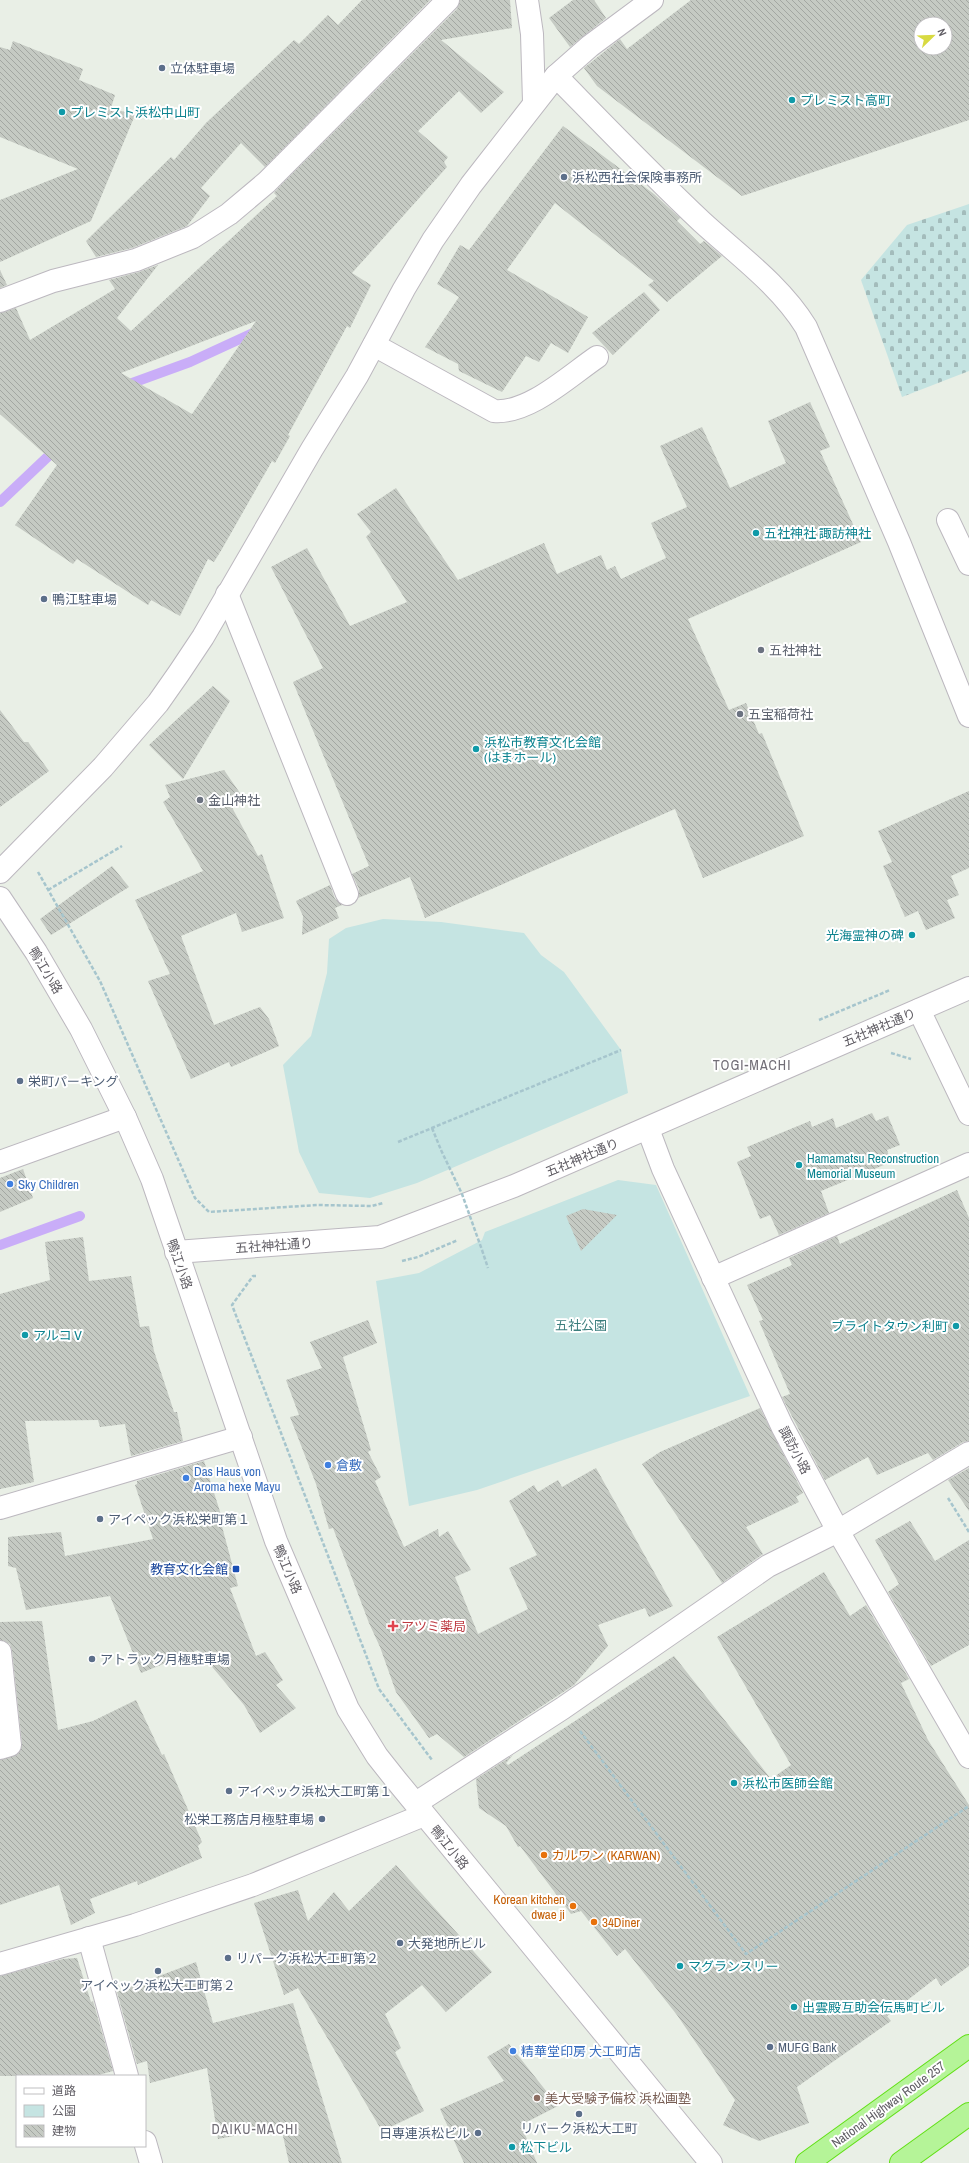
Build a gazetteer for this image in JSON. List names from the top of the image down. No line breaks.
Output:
{"streets":{"highway":["National Highway Route 257"],"street":["鴨江小路","五社神社通り","諏訪小路"]},"crossings":[["鴨江小路","五社神社通り"],["五社神社通り","諏訪小路"]],"districts":["TOGI-MACHI","DAIKU-MACHI"],"parks":["五社公園"],"places":{"other":["立体駐車場","プレミスト高町","プレミスト浜松中山町","浜松西社会保険事務所","五社神社 諏訪神社","鴨江駐車場","五社神社","五宝稲荷社","浜松市教育文化会館 (はまホール)","金山神社","光海霊神の碑","栄町パーキング","Hamamatsu Reconstruction Memorial Museum","Sky Children","ブライトタウン利町","アルコⅤ","倉敷","Das Haus von Aroma hexe Mayu","アイペック浜松栄町第１","アトラック月極駐車場","浜松市医師会館","アイペック浜松大工町第１","松栄工務店月極駐車場","カルワン (KARWAN)","Korean kitchen dwae ji","34Diner","大発地所ビル","リパーク浜松大工町第２","マグランスリー","アイペック浜松大工町第２","出雲殿互助会伝馬町ビル","MUFG Bank","精華堂印房 大工町店","美大受験予備校 浜松画塾","リパーク浜松大工町","日専連浜松ビル","松下ビル"],"transit":["教育文化会館"],"health":["アツミ薬局"]},"legend":["道路","公園","建物"],"north":"top right"}
